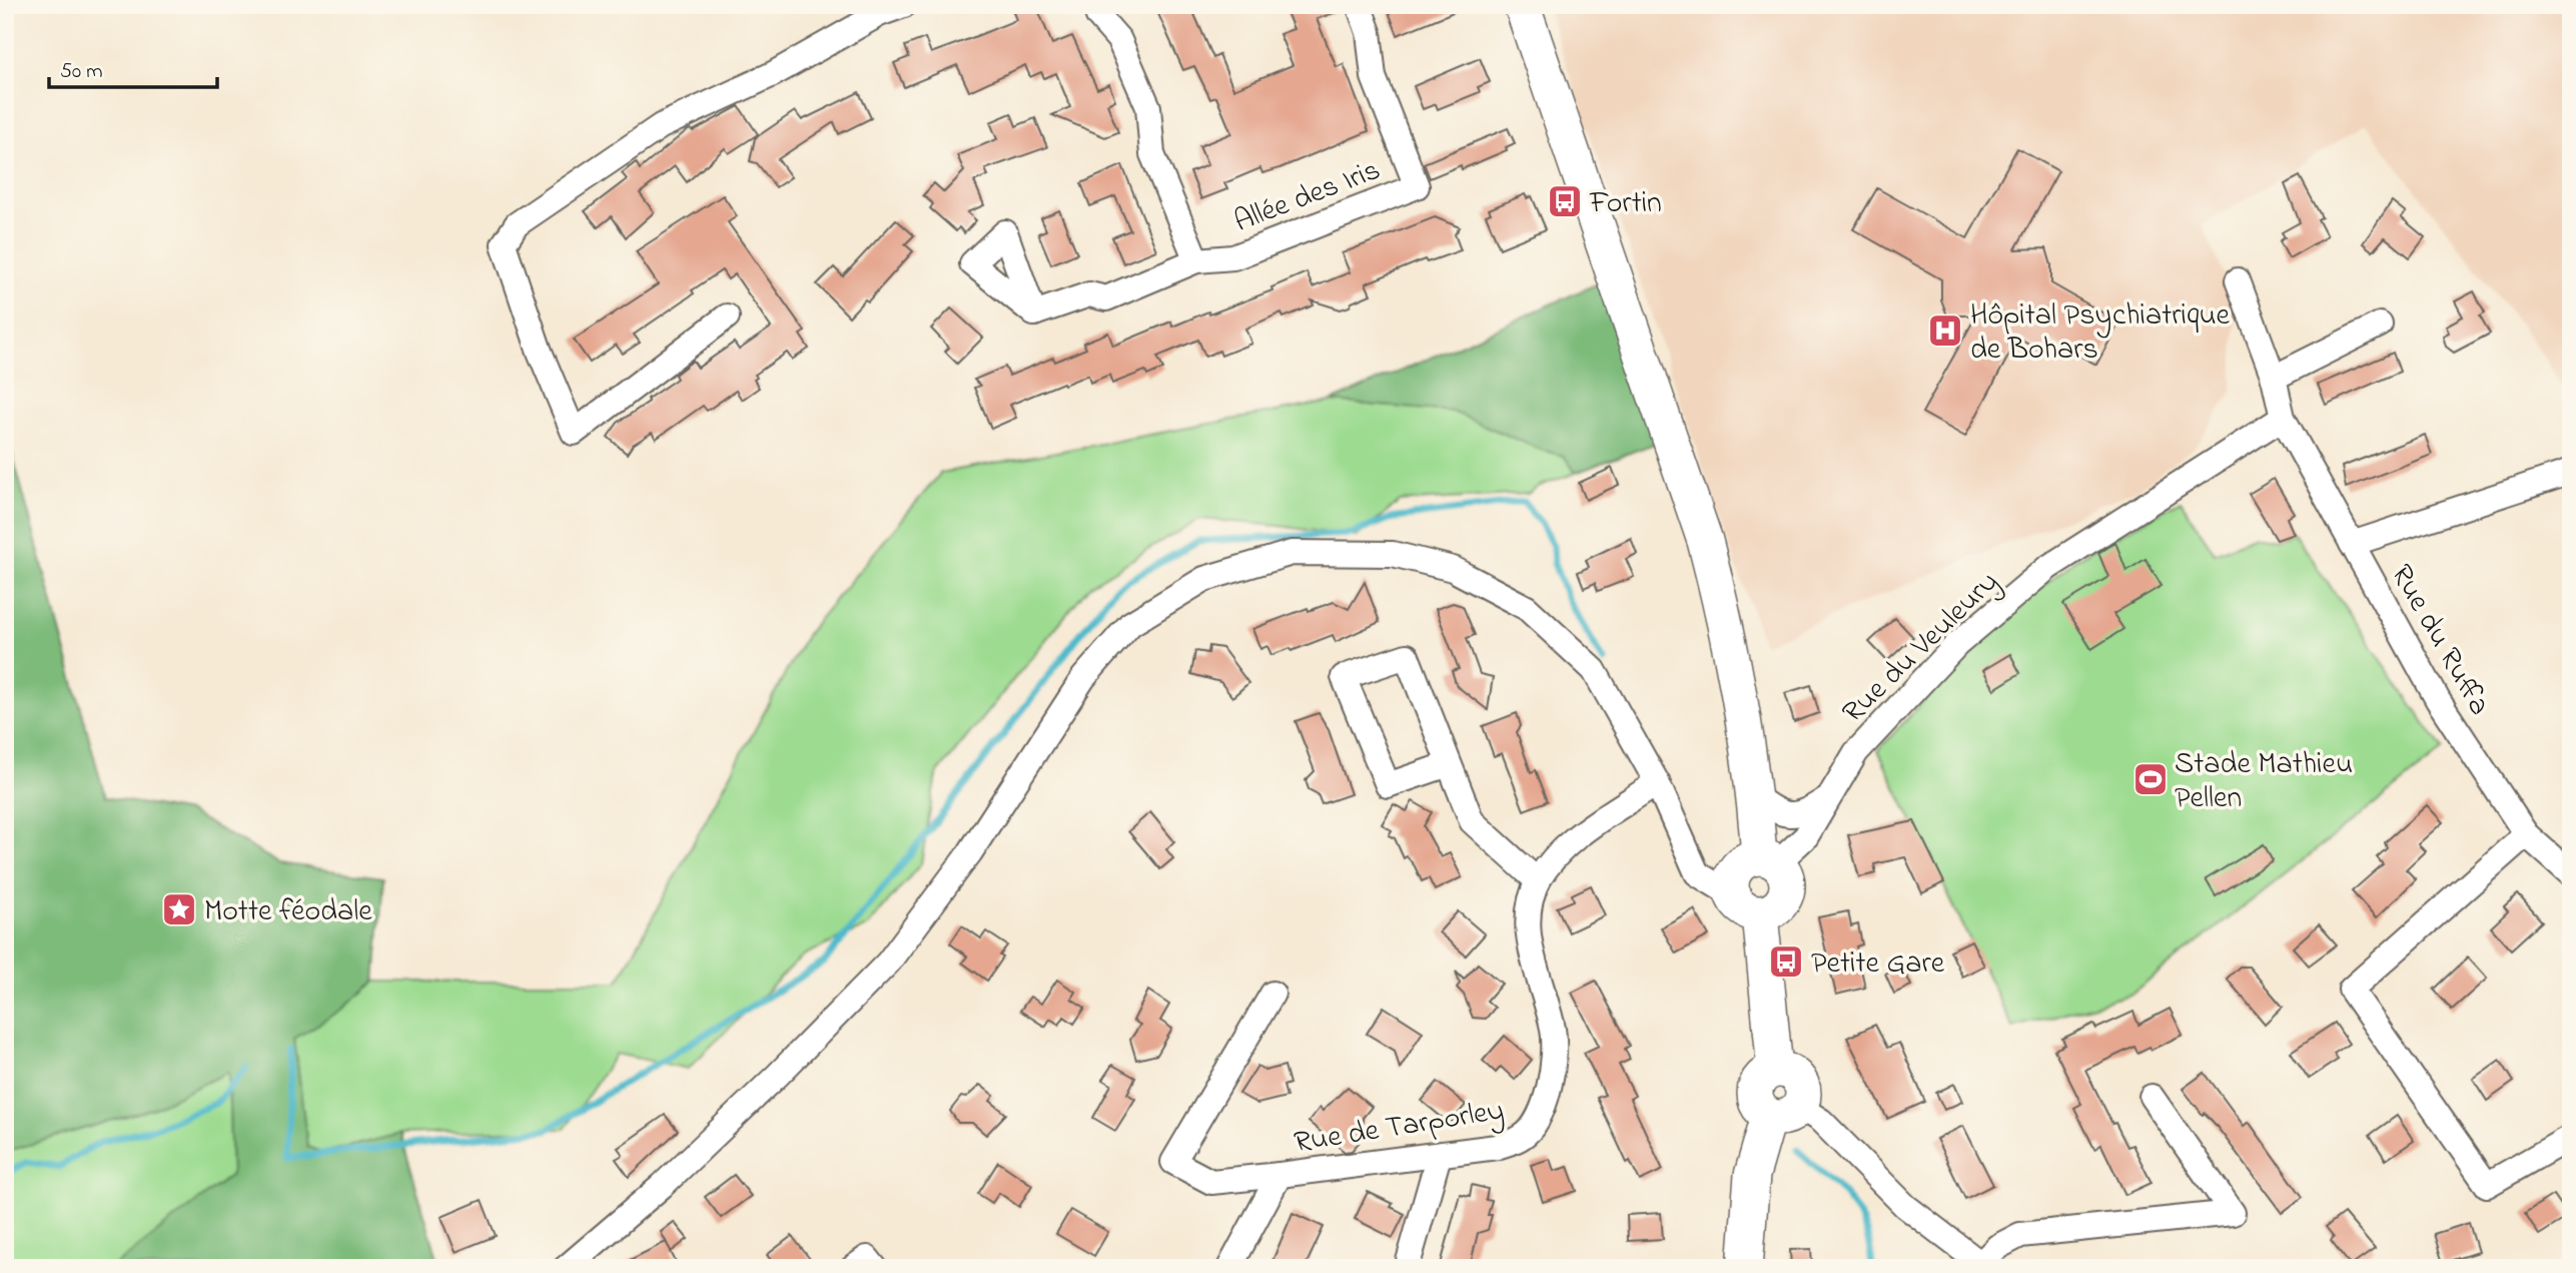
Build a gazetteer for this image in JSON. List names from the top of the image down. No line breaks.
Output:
{"streets":{"street":["Allée des Iris","Rue du Ruffa","Rue du Veuleury","Rue de Tarporley"]},"crossings":[["Rue du Ruffa","Rue du Veuleury"]],"places":{"bus stop":["Fortin","Petite Gare"],"hospital":["Hôpital Psychiatrique de Bohars"],"sports":["Stade Mathieu Pellen"],"place":["Motte féodale"]},"scale_bar":"50 m"}
